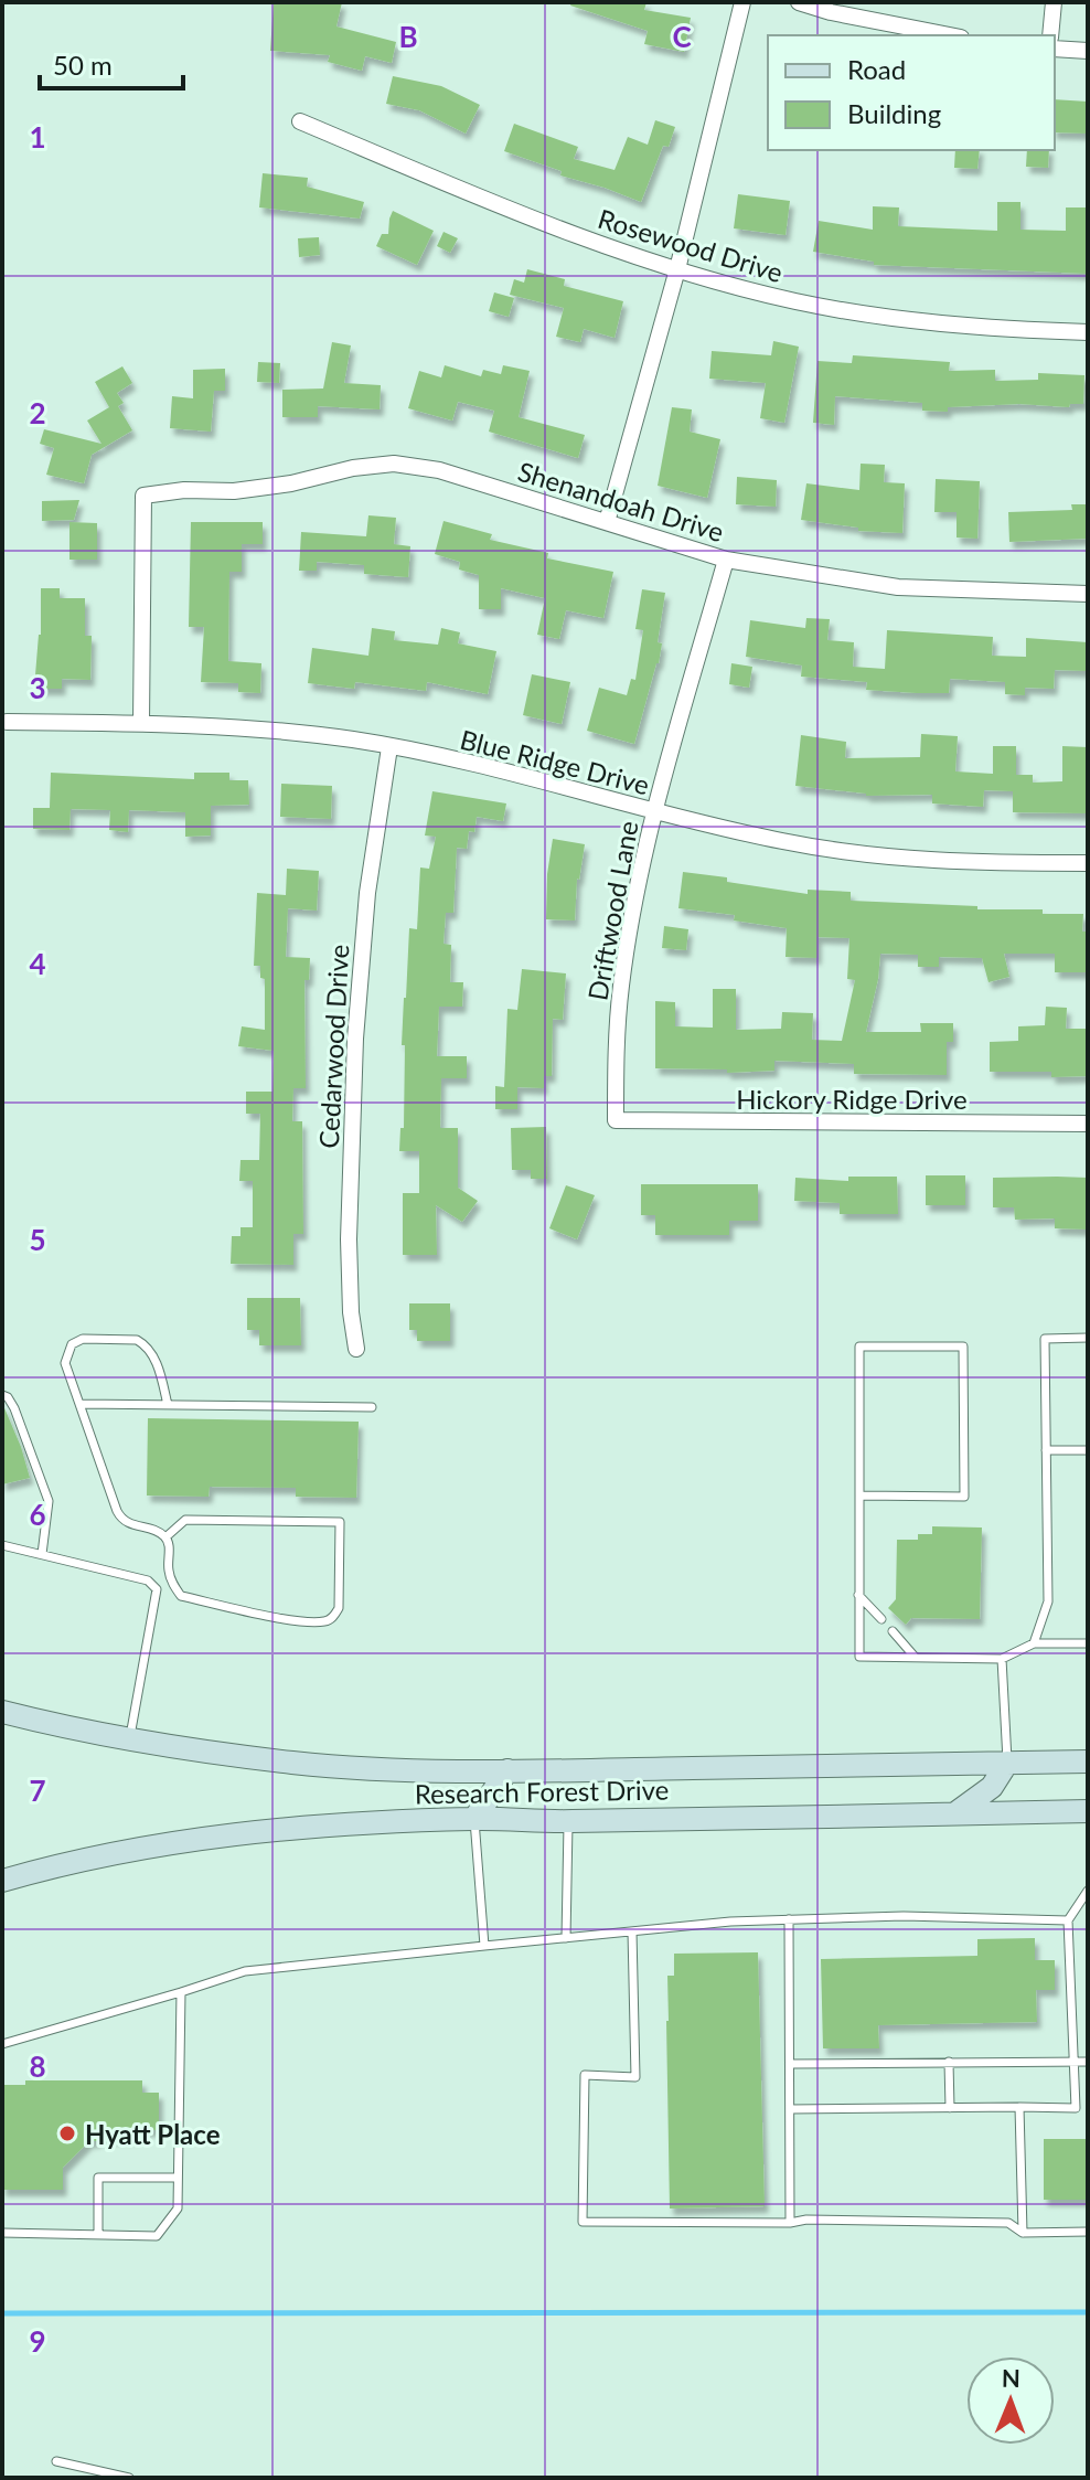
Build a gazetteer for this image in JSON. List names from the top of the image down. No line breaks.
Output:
{"streets":{"main road":["Research Forest Drive"],"street":["Rosewood Drive","Shenandoah Drive","Blue Ridge Drive","Driftwood Lane","Cedarwood Drive","Hickory Ridge Drive"]},"crossings":[["Shenandoah Drive","Blue Ridge Drive"],["Shenandoah Drive","Driftwood Lane"],["Blue Ridge Drive","Driftwood Lane"],["Blue Ridge Drive","Cedarwood Drive"],["Driftwood Lane","Hickory Ridge Drive"]],"places":["Hyatt Place"],"legend":["Road","Building"],"scale_bar":"50 m","north":"top","grid":{"columns":["B","C"],"rows":["1","2","3","4","5","6","7","8","9"]}}
